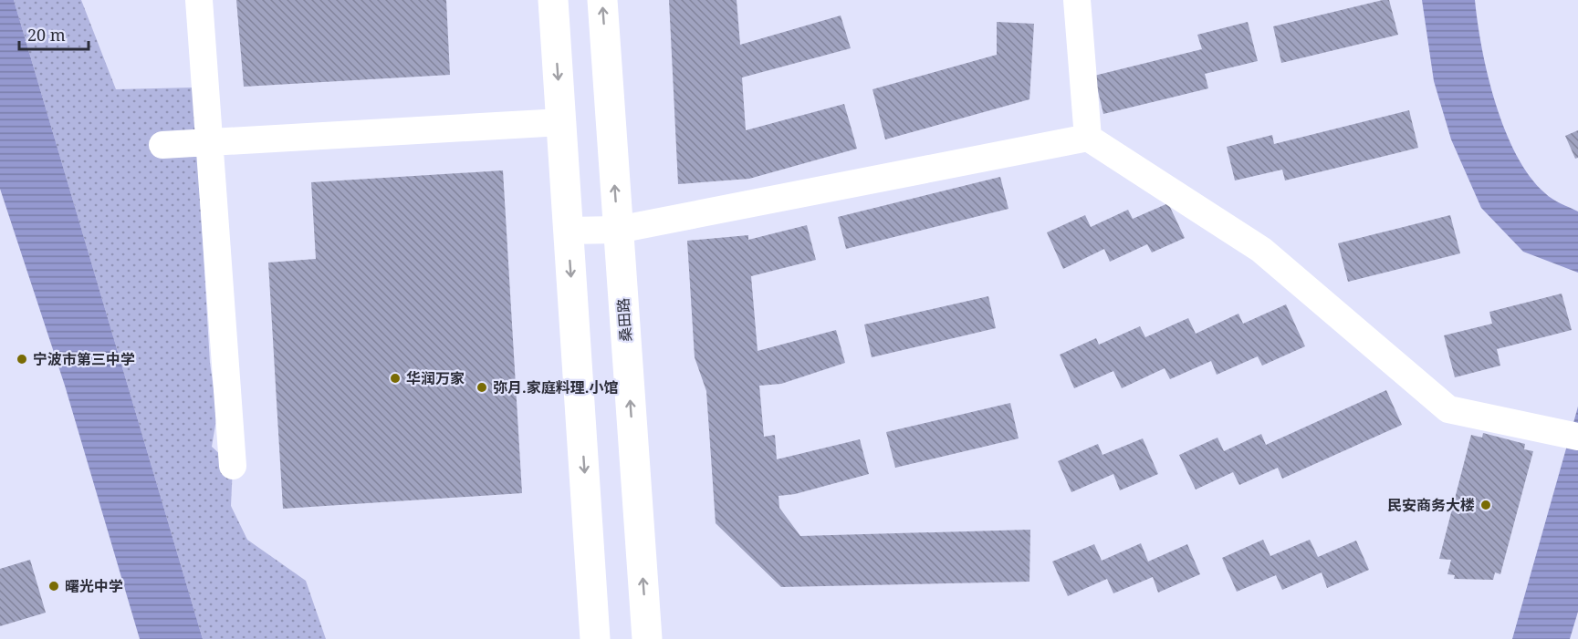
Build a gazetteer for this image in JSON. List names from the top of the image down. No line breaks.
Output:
{"streets":{"main road":["桑田路"]},"places":["宁波市第三中学","华润万家","弥月.家庭料理.小馆","民安商务大楼","曙光中学"],"scale_bar":"20 m"}
